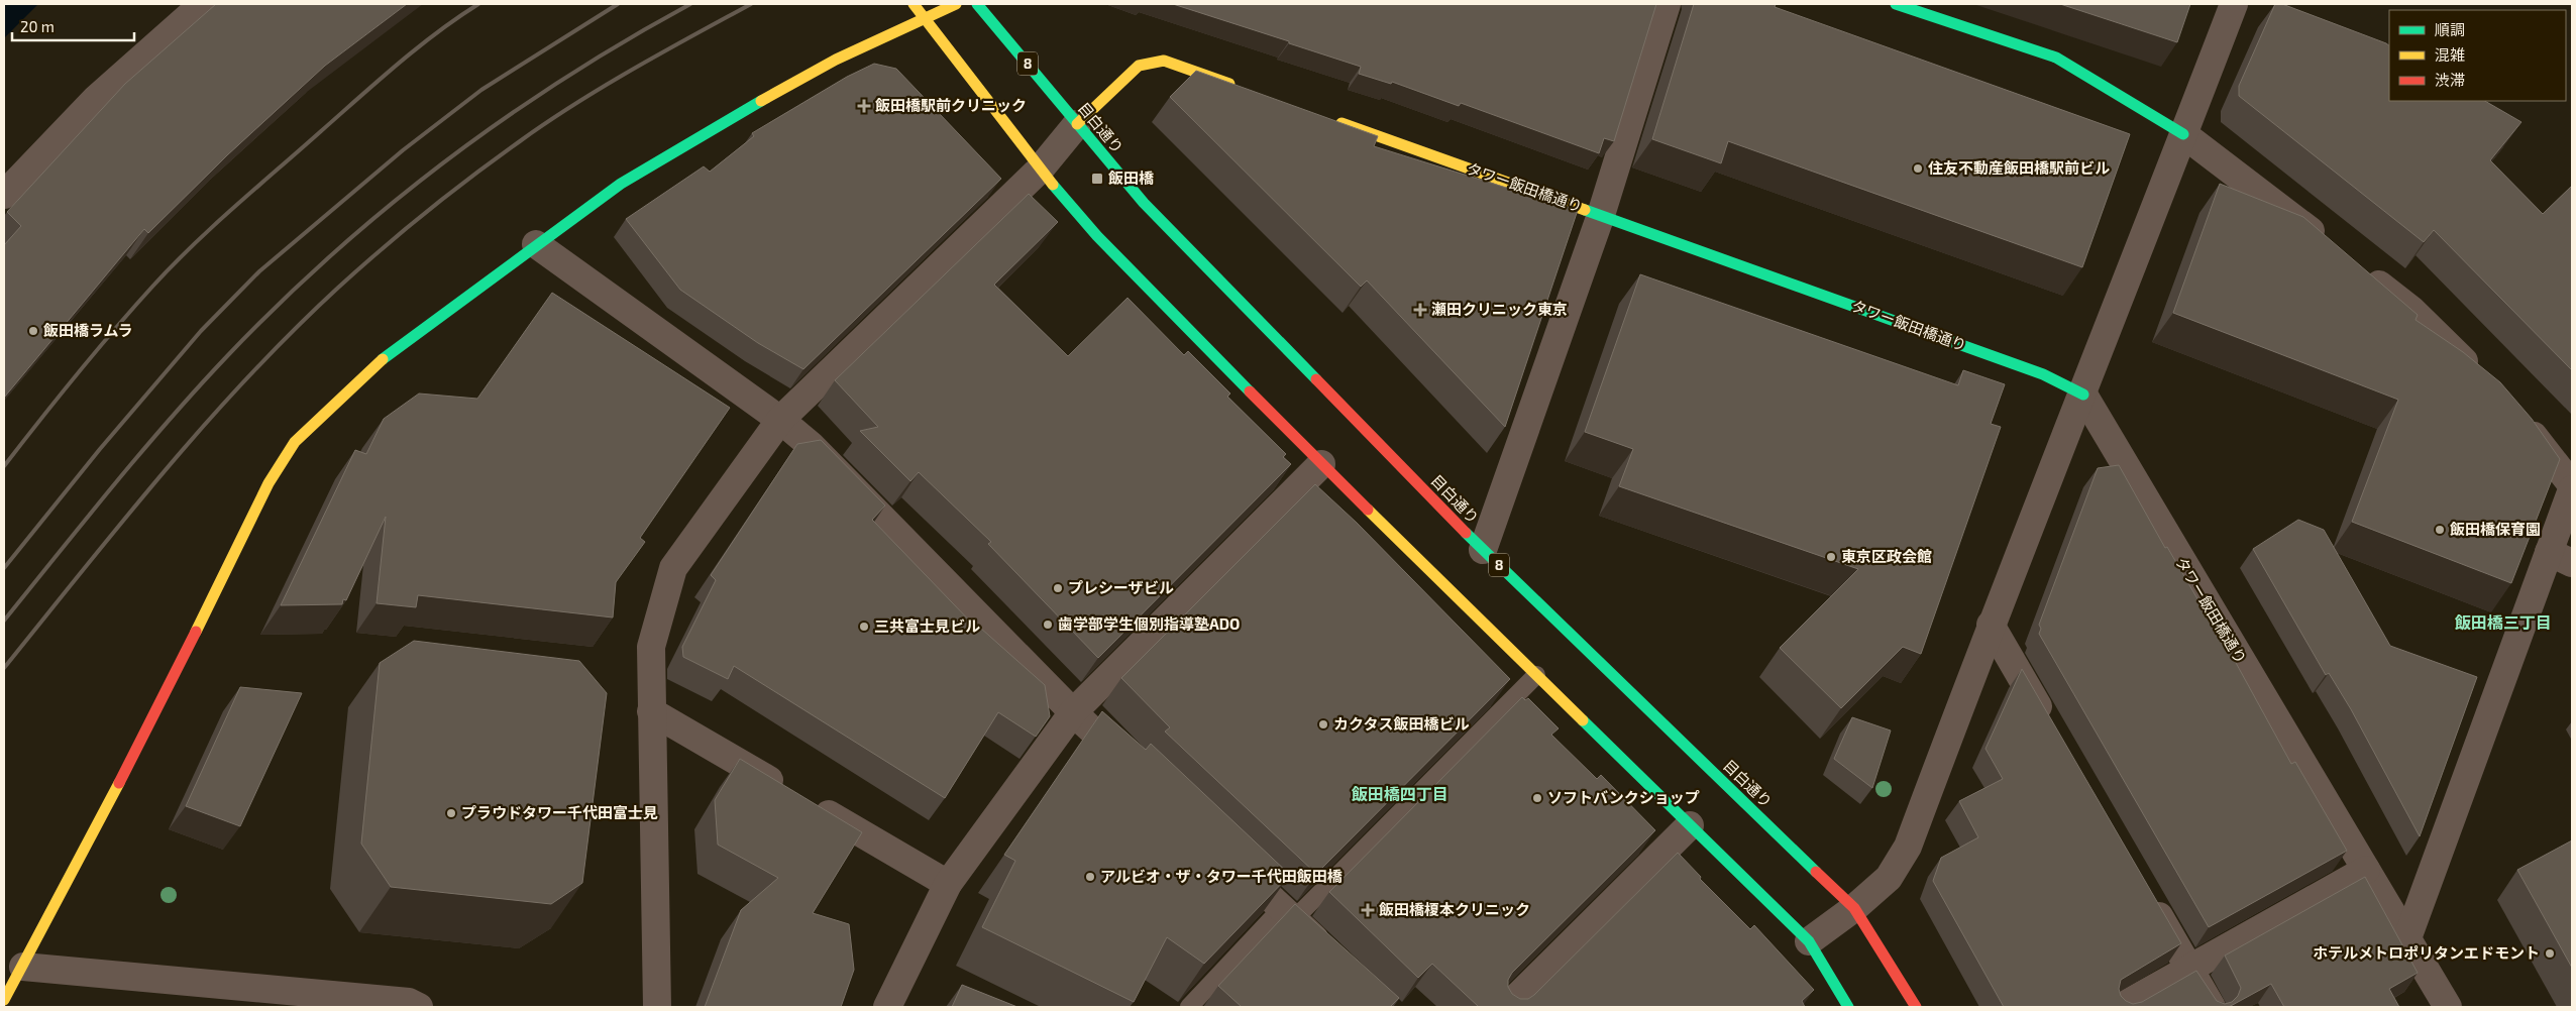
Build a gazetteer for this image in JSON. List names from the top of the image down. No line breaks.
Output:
{"streets":{"main road":["8","目白通り","タワー飯田橋通り"]},"districts":["飯田橋三丁目","飯田橋四丁目"],"places":{"health":["飯田橋駅前クリニック","瀬田クリニック東京","飯田橋榎本クリニック"],"other":["住友不動産飯田橋駅前ビル","飯田橋ラムラ","飯田橋保育園","東京区政会館","プレシーザビル","歯学部学生個別指導塾ADO","三共富士見ビル","カクタス飯田橋ビル","ソフトバンクショップ","プラウドタワー千代田富士見","アルビオ・ザ・タワー千代田飯田橋","ホテルメトロポリタンエドモント"],"transit":["飯田橋"]},"legend":["順調","混雑","渋滞"],"scale_bar":"20 m"}
